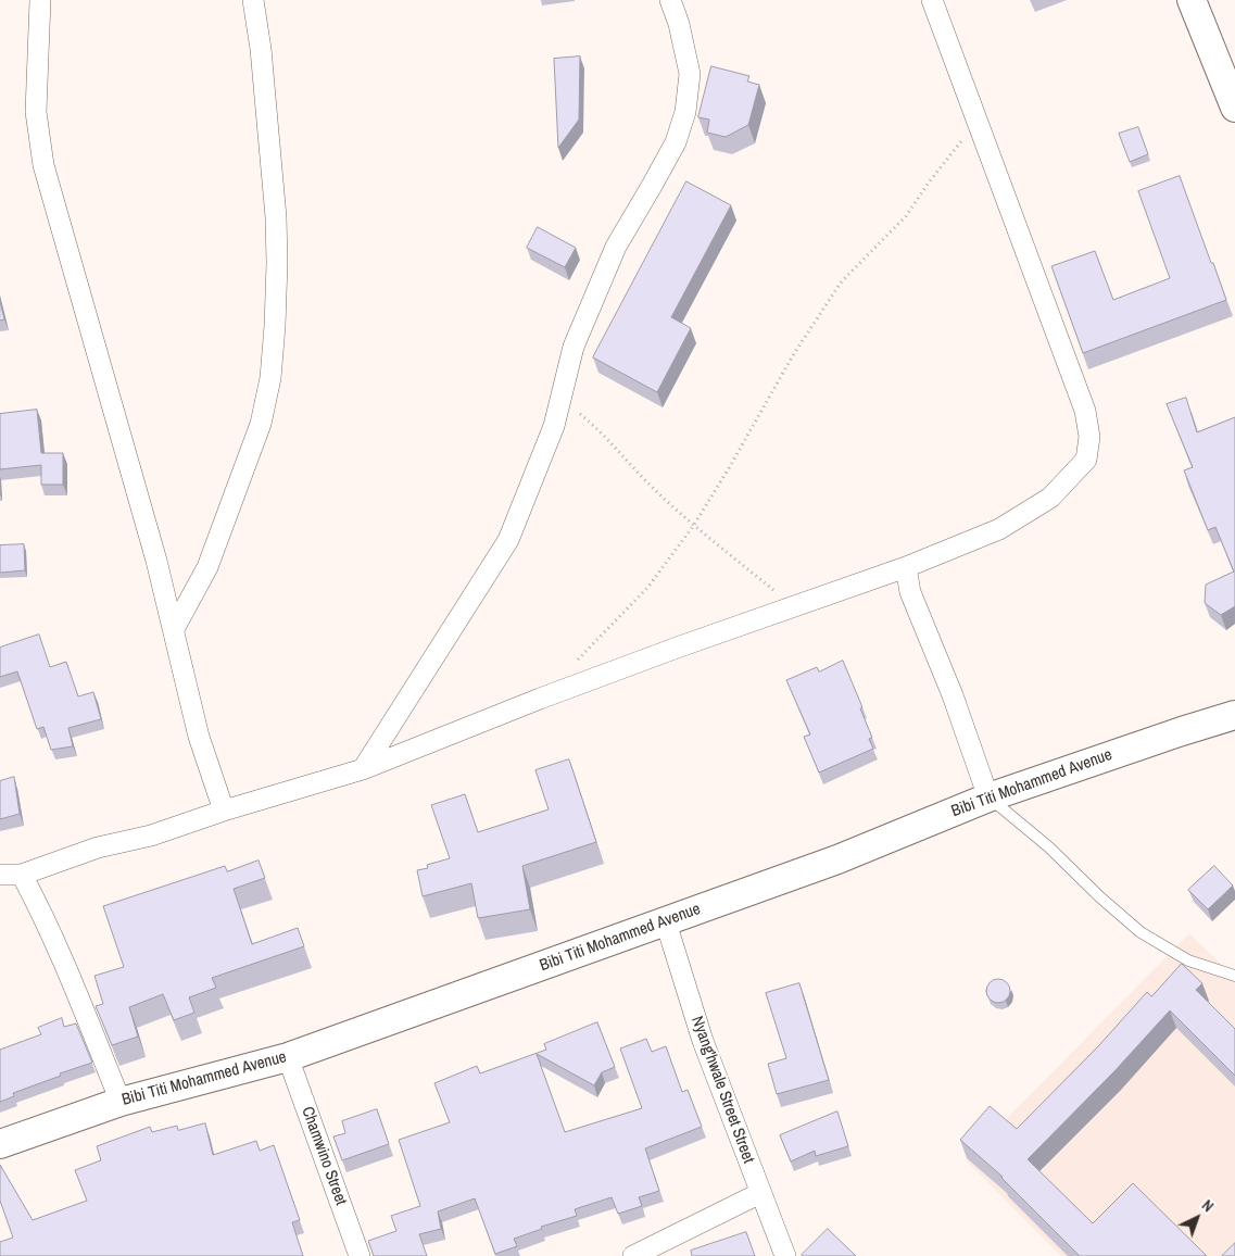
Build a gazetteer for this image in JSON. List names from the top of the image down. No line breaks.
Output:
{"streets":{"street":["Bibi Titi Mohammed Avenue","Nyang'hwale Street Street","Chamwino Street"]},"crossings":[["Bibi Titi Mohammed Avenue","Nyang'hwale Street Street"],["Bibi Titi Mohammed Avenue","Chamwino Street"]],"north":"top right"}
